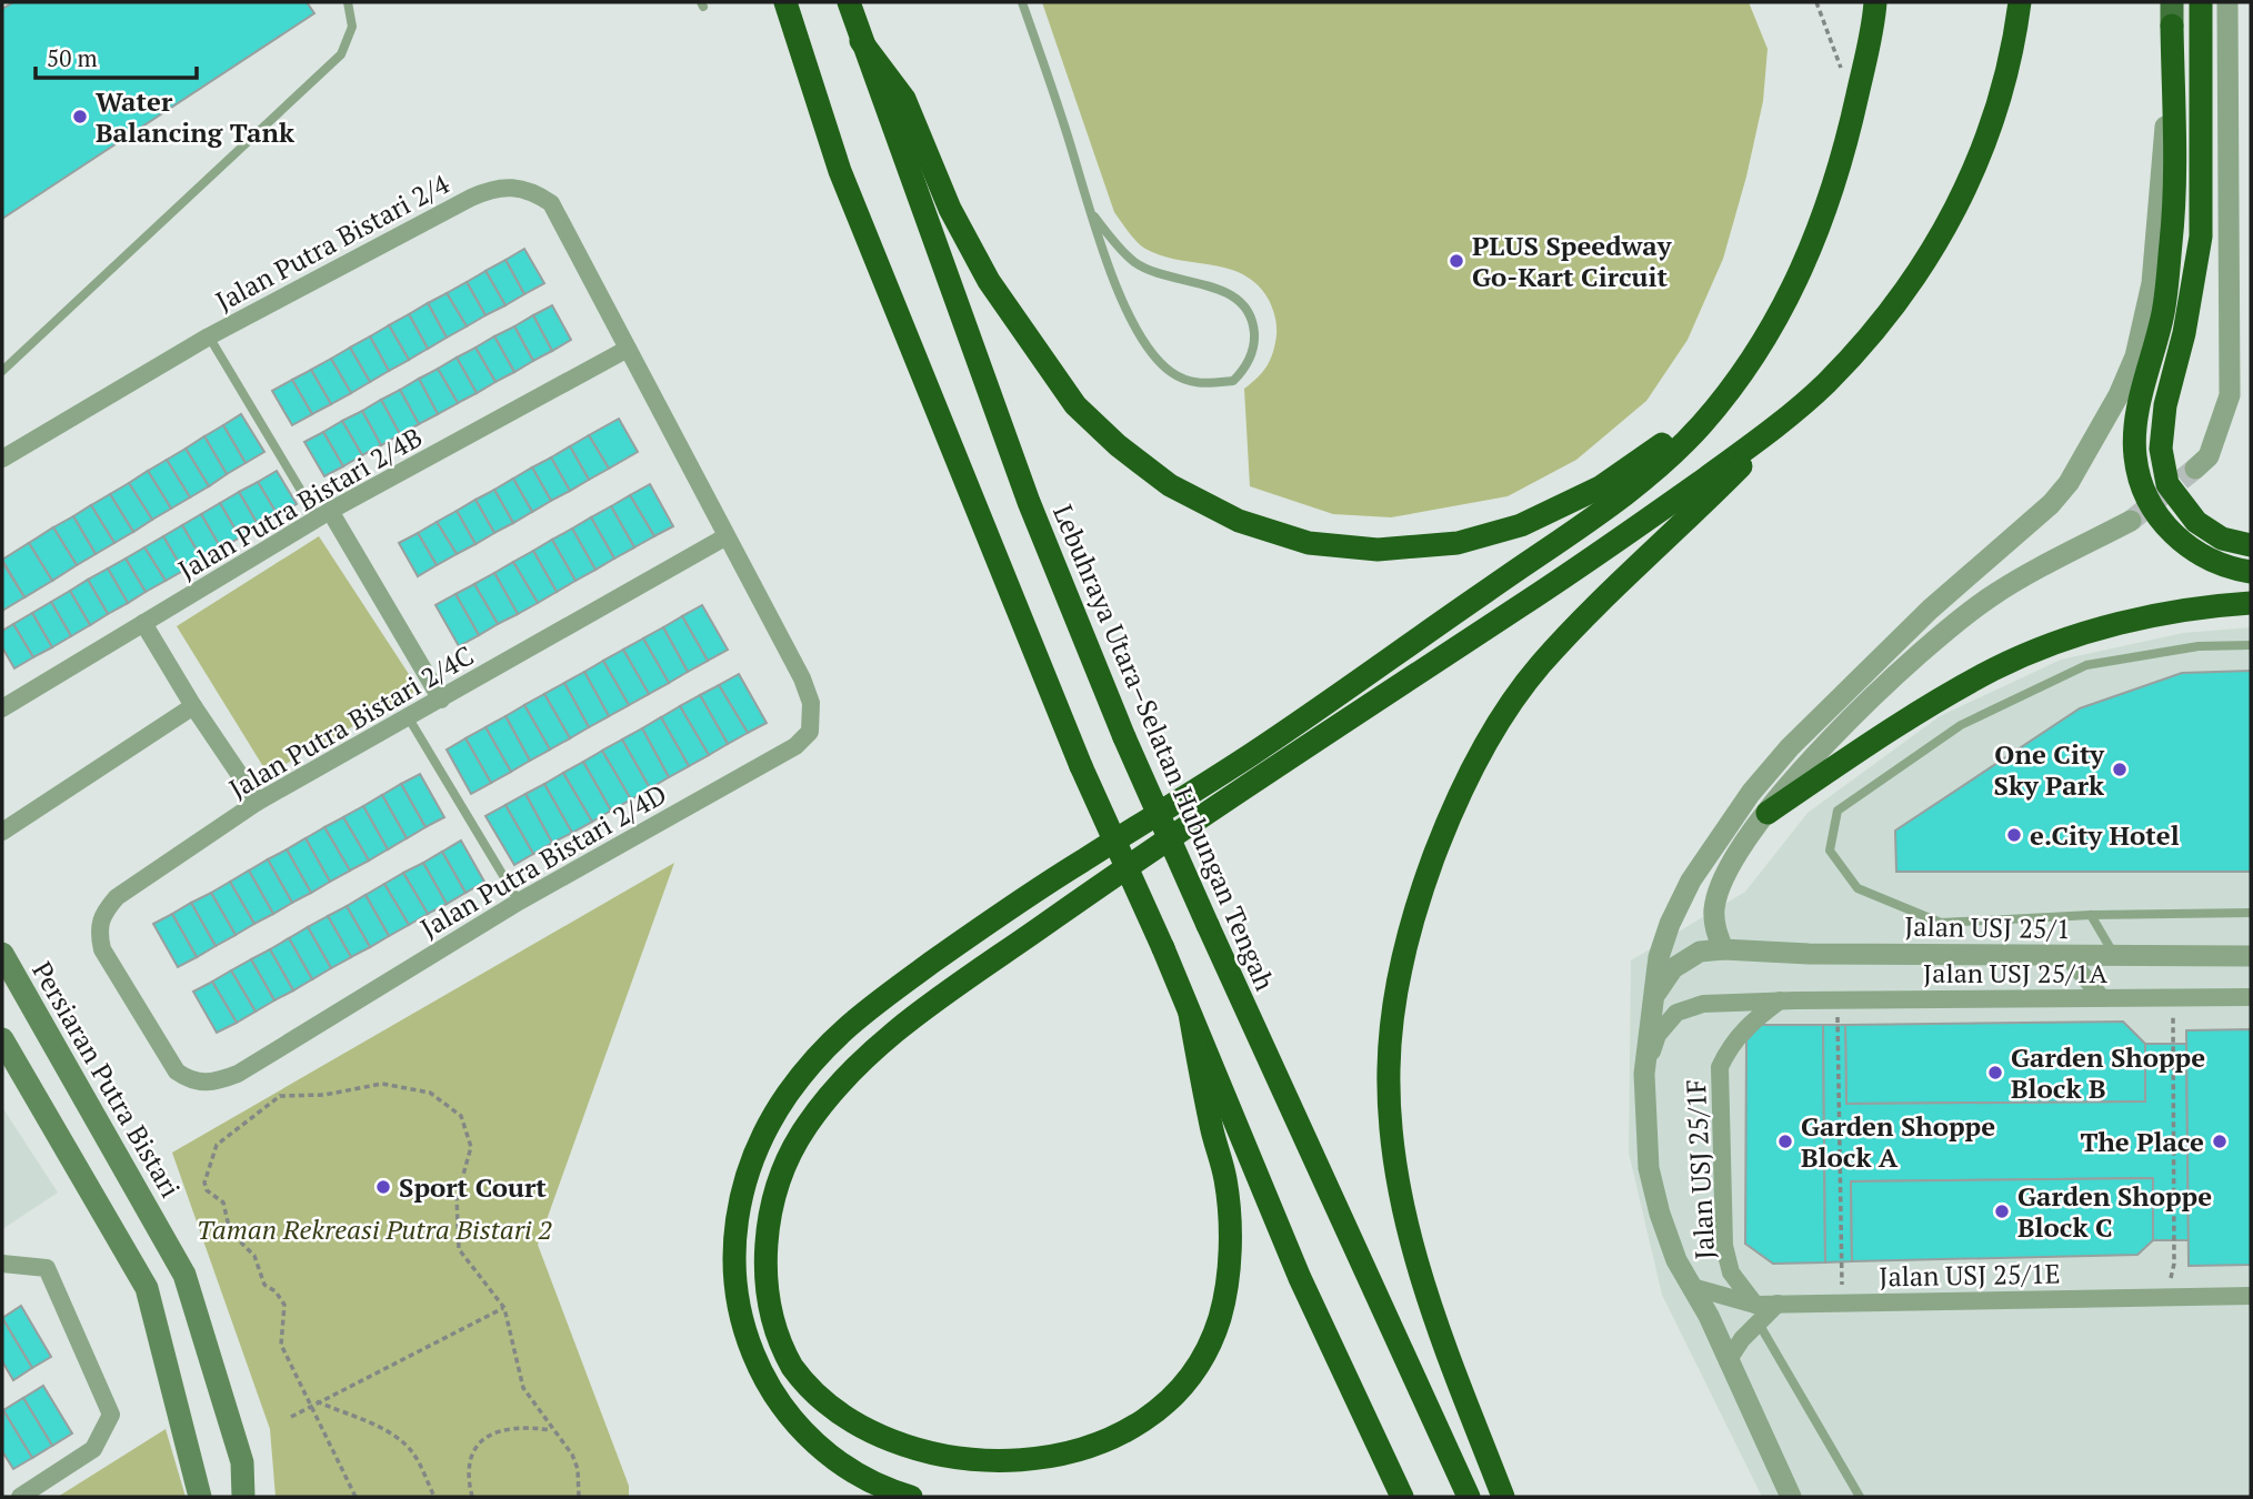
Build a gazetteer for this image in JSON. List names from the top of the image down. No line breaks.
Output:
{"streets":{"highway":["Lebuhraya Utara–Selatan Hubungan Tengah"],"main road":["Persiaran Putra Bistari"],"street":["Jalan Putra Bistari 2/4","Jalan Putra Bistari 2/4B","Jalan Putra Bistari 2/4C","Jalan Putra Bistari 2/4D","Jalan USJ 25/1","Jalan USJ 25/1A","Jalan USJ 25/1F","Jalan USJ 25/1E"]},"crossings":[["Jalan Putra Bistari 2/4","Jalan Putra Bistari 2/4B"],["Jalan Putra Bistari 2/4","Jalan Putra Bistari 2/4C"],["Jalan Putra Bistari 2/4","Jalan Putra Bistari 2/4D"],["Jalan Putra Bistari 2/4C","Jalan Putra Bistari 2/4D"],["Jalan USJ 25/1A","Jalan USJ 25/1F"],["Jalan USJ 25/1F","Jalan USJ 25/1E"]],"parks":["Taman Rekreasi Putra Bistari 2"],"places":["Water Balancing Tank","PLUS Speedway Go-Kart Circuit","One City Sky Park","e.City Hotel","Garden Shoppe Block B","Garden Shoppe Block A","The Place","Sport Court","Garden Shoppe Block C"],"scale_bar":"50 m"}
